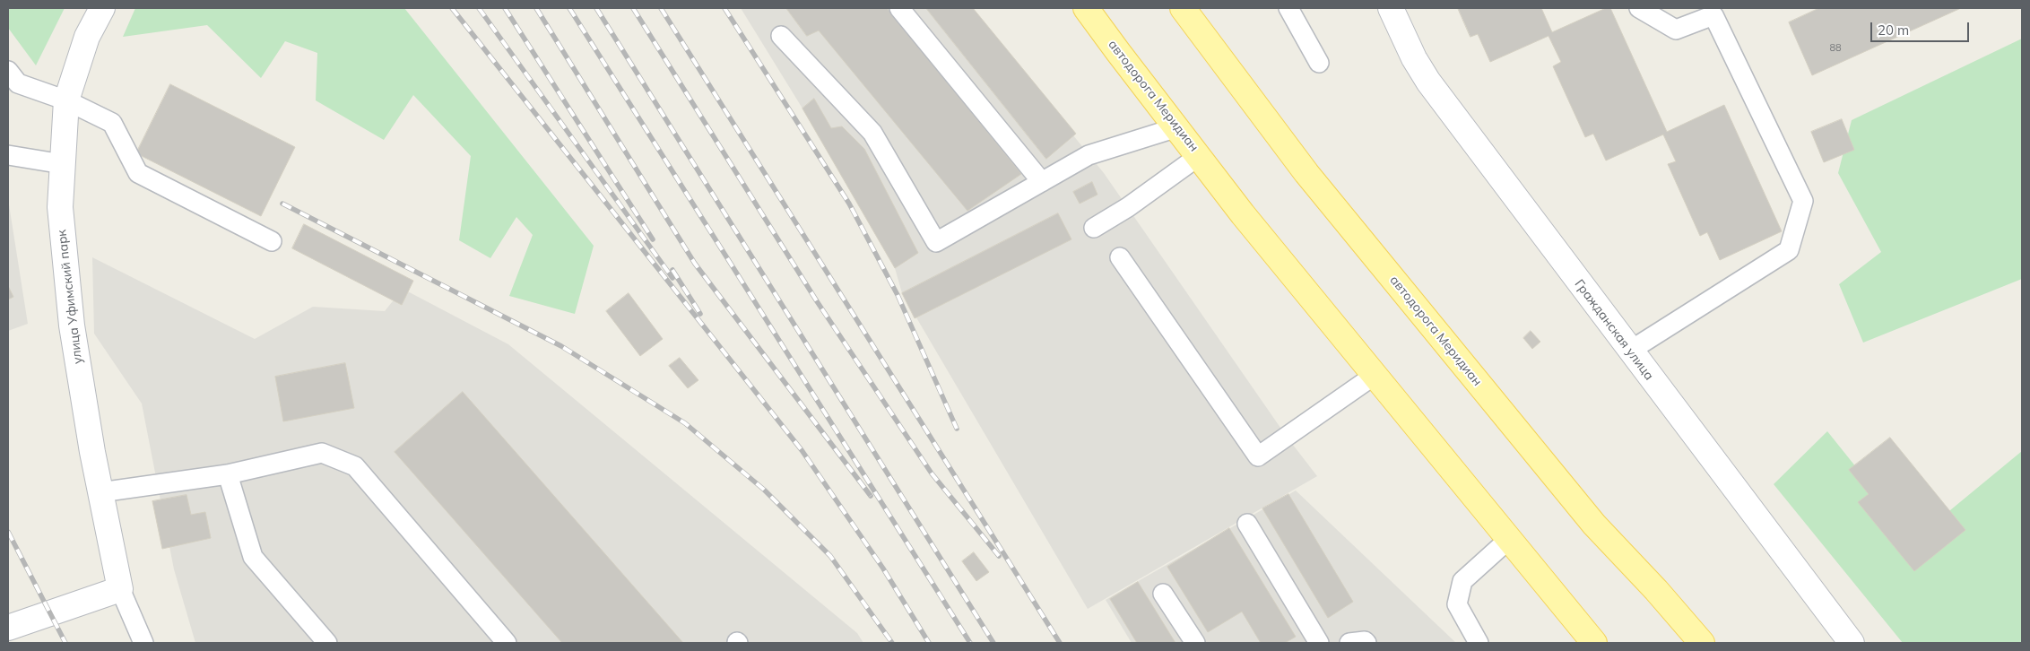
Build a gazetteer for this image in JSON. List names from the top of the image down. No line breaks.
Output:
{"streets":{"main road":["автодорога Меридиан"],"street":["улица Уфимский парк","Гражданская улица"]},"house_numbers":["88"],"scale_bar":"20 m"}
